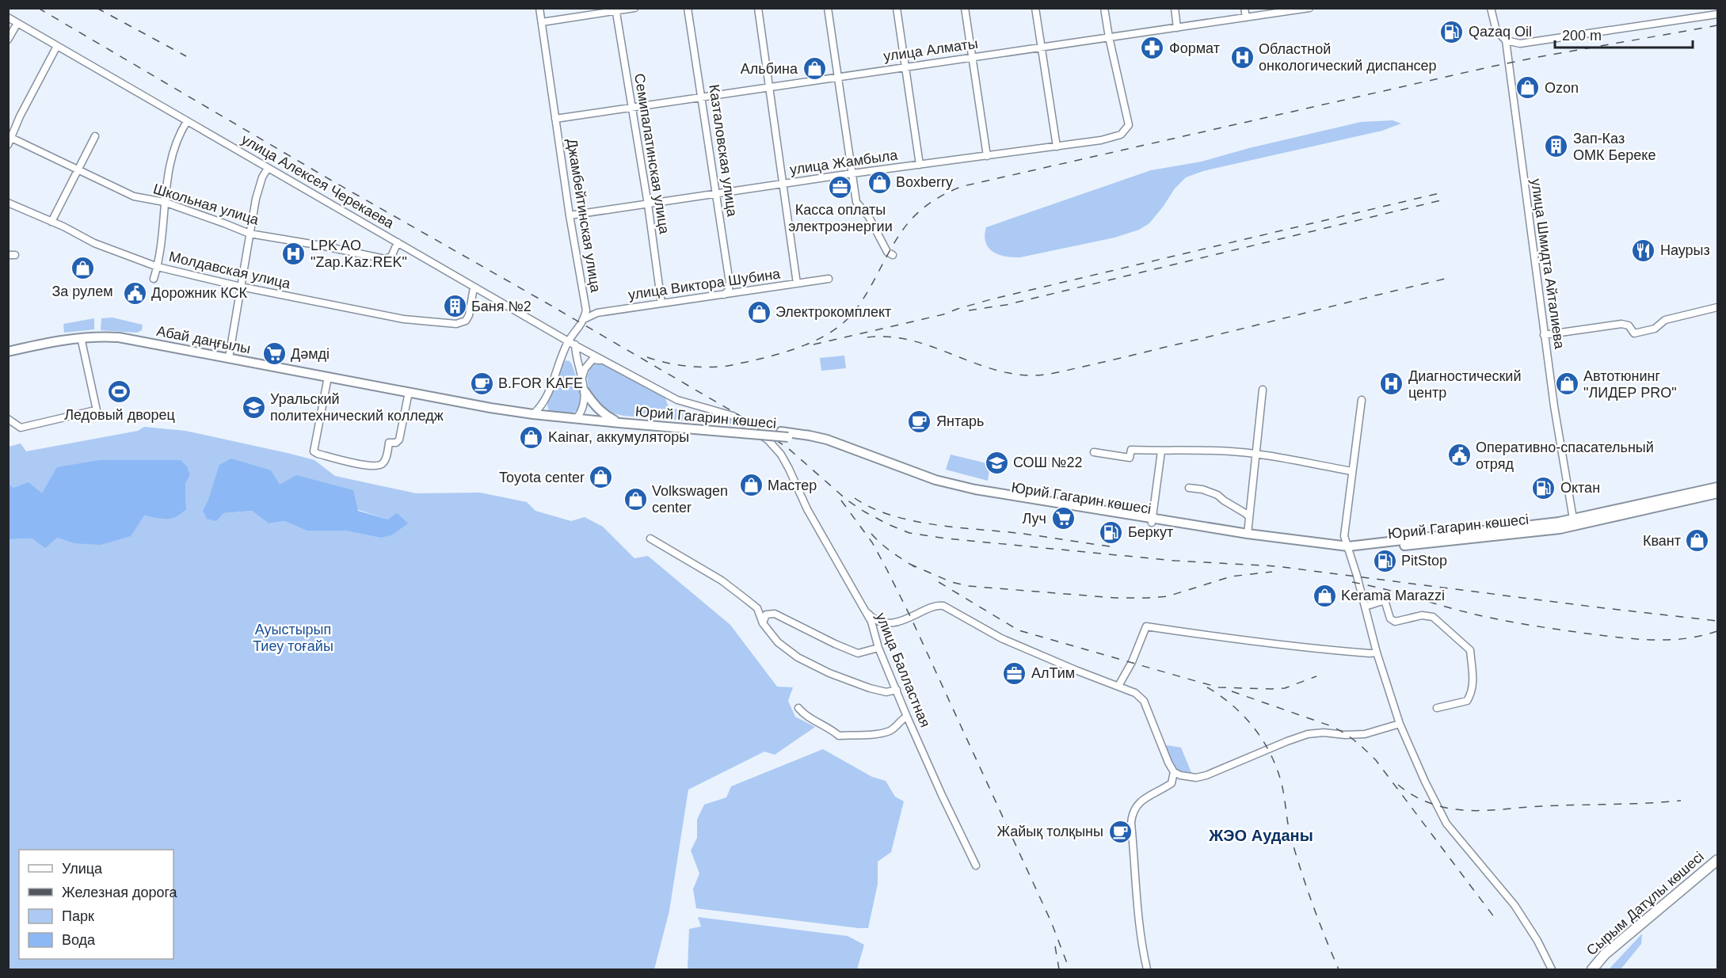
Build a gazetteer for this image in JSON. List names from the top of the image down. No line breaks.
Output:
{"streets":{"highway":["Сырым Датұлы көшесі"],"main road":["Абай даңғылы","Юрий Гагарин көшесі"],"street":["улица Алматы","Казталовская улица","Семипалатинская улица","улица Жамбыла","улица Алексея Черекаева","Школьная улица","Джамбейтинская улица","улица Шмидта Айталиева","Молдавская улица","улица Виктора Шубина","улица Балластная"]},"crossings":[["улица Алматы","Казталовская улица"],["улица Алматы","Семипалатинская улица"],["улица Алматы","улица Жамбыла"],["улица Алматы","Джамбейтинская улица"],["Казталовская улица","улица Жамбыла"],["Казталовская улица","улица Виктора Шубина"],["Семипалатинская улица","улица Жамбыла"],["Семипалатинская улица","улица Виктора Шубина"],["улица Жамбыла","Джамбейтинская улица"],["улица Алексея Черекаева","Школьная улица"],["улица Алексея Черекаева","Молдавская улица"],["улица Алексея Черекаева","улица Балластная"],["Джамбейтинская улица","улица Виктора Шубина"],["улица Шмидта Айталиева","Юрий Гагарин көшесі"],["Абай даңғылы","Юрий Гагарин көшесі"]],"districts":["ЖЭО Ауданы"],"parks":["Ауыстырып Тиеу тоғайы"],"places":{"fuel station":["Qazaq Oil","Октан","Беркут","PitStop"],"pharmacy":["Формат"],"hospital":["Областной онкологический диспансер","LPK AO \"Zap.Kaz.REK\"","Диагностический центр"],"shop":["Альбина","Ozon","Boxberry","За рулем","Электрокомплект","Автотюнинг \"ЛИДЕР PRO\"","Kainar, аккумуляторы","Toyota center","Мастер","Volkswagen center","Квант","Kerama Marazzi"],"building":["Зап-Каз ОМК Береке","Баня №2"],"office":["Касса оплаты электроэнергии","АлТим"],"restaurant":["Наурыз"],"public building":["Дорожник КСК","Оперативно-спасательный отряд"],"supermarket":["Дəмді","Луч"],"cafe":["B.FOR KAFE","Янтарь","Жайық толқыны"],"sports":["Ледовый дворец"],"school or university":["Уральский политехнический колледж","СОШ №22"]},"legend":["Улица","Железная дорога","Парк","Вода"],"scale_bar":"200 m"}
